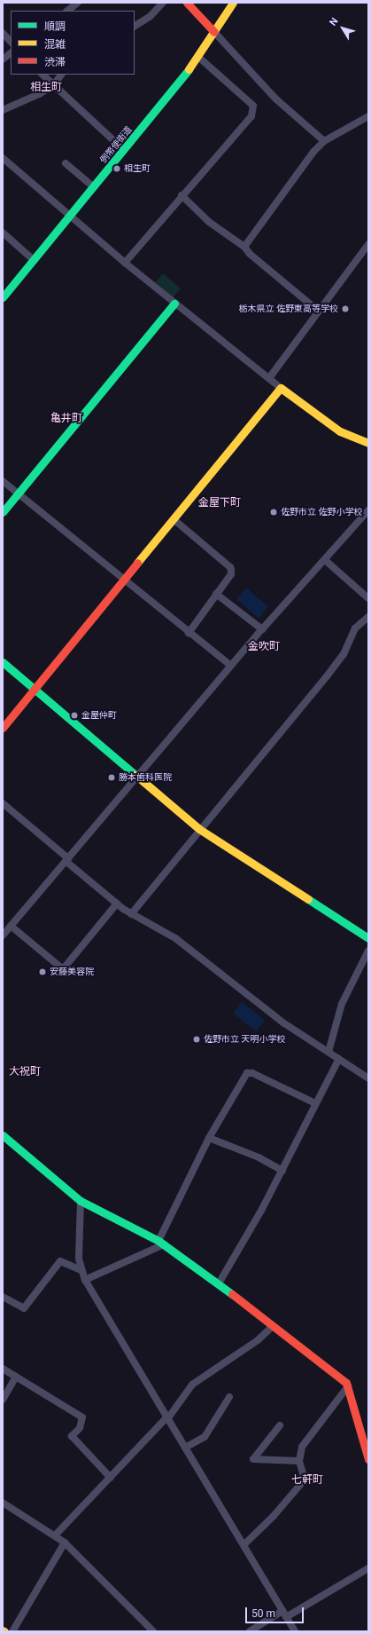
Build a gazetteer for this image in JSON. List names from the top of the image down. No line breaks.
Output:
{"streets":{"street":["例幣使街道"]},"districts":["相生町","亀井町","金屋下町","金吹町","大祝町","七軒町"],"places":["相生町","栃木県立 佐野東高等学校","佐野市立 佐野小学校","金屋仲町","勝本歯科医院","安藤美容院","佐野市立 天明小学校"],"legend":["順調","混雑","渋滞"],"scale_bar":"50 m","north":"top left"}
